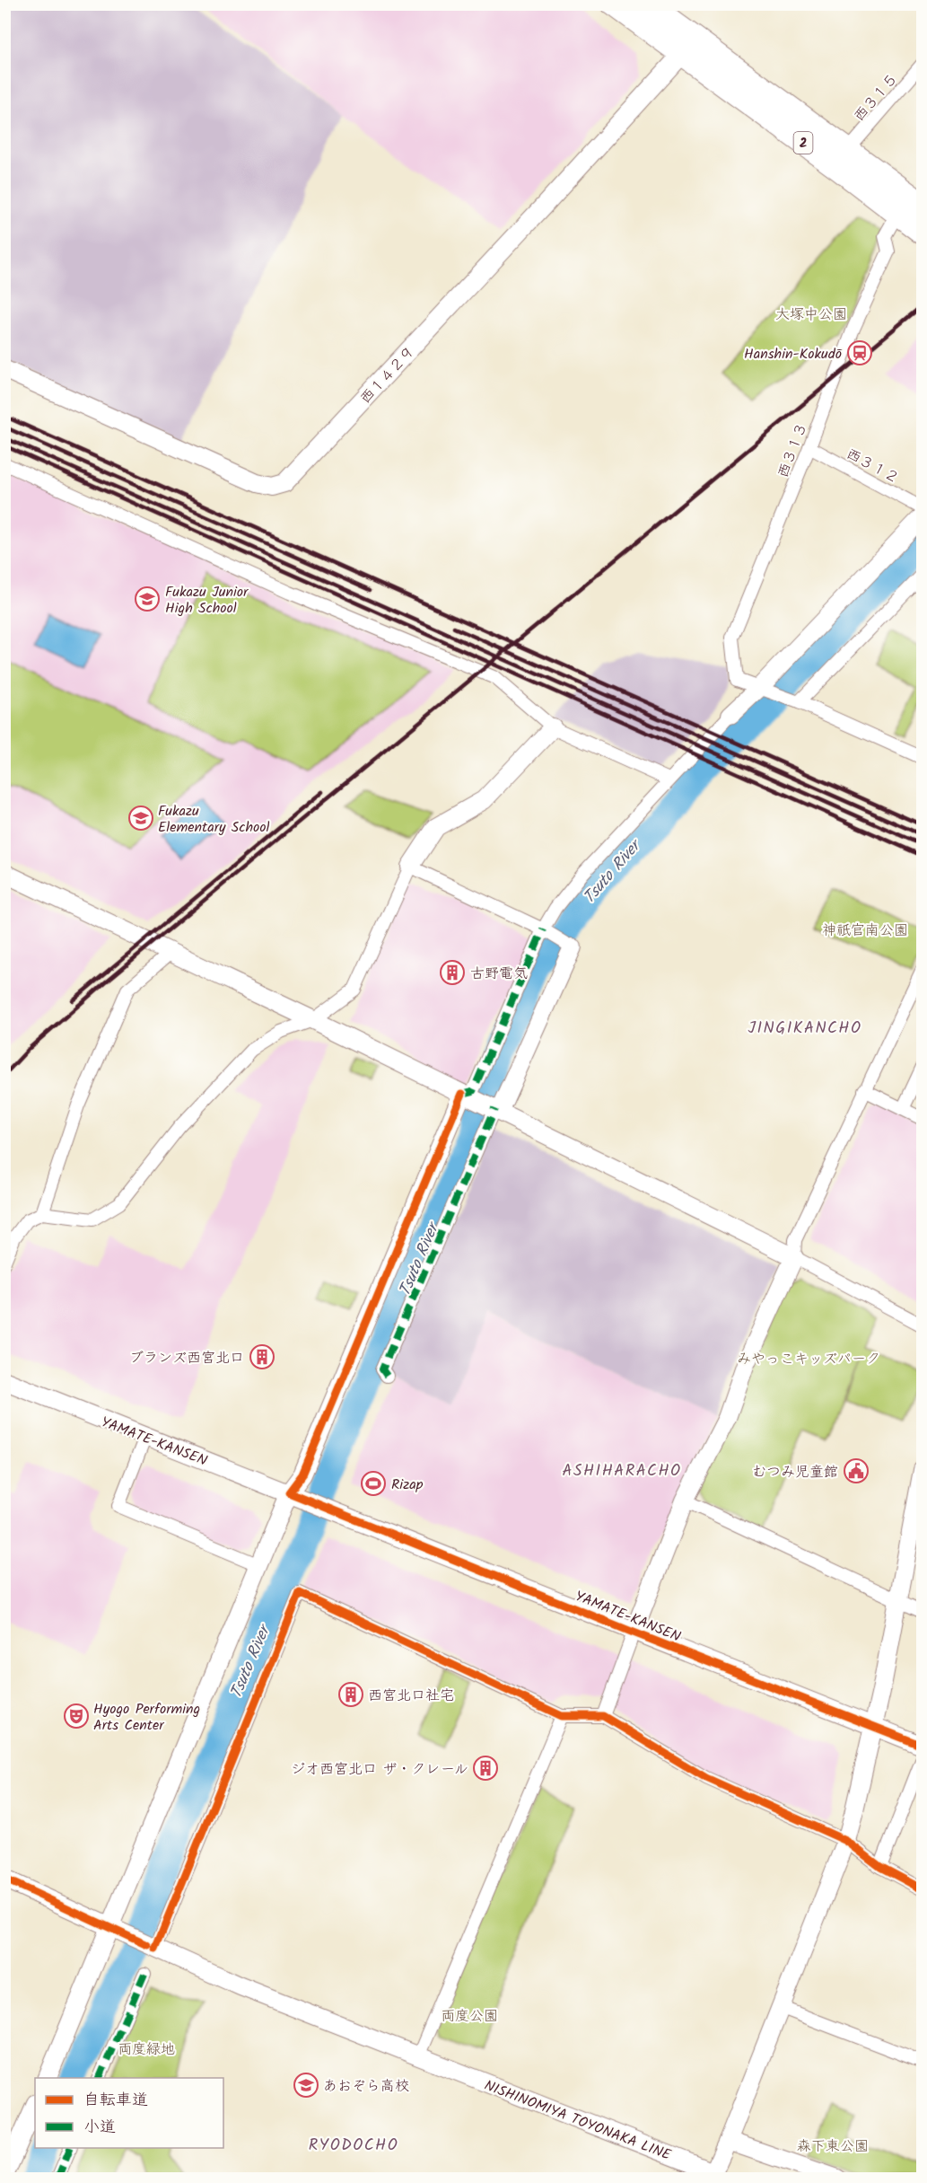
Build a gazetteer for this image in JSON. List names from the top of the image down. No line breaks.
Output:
{"streets":{"highway":["2"],"street":["西３１５","西１４２９","西３１３","西３１２","YAMATE-KANSEN","NISHINOMIYA TOYONAKA LINE"]},"crossings":[["西３１５","2"],["2","西１４２９"],["2","西３１３"],["西３１３","西３１２"],["YAMATE-KANSEN","NISHINOMIYA TOYONAKA LINE"]],"districts":["JINGIKANCHO","ASHIHARACHO","RYODOCHO"],"water":["Tsuto River"],"parks":["大塚中公園","神祇官南公園","みやっこキッズパーク","両度公園","両度緑地","森下東公園"],"places":{"station":["Hanshin-Kokudō"],"school or university":["Fukazu Junior High School","Fukazu Elementary School","あおぞら高校"],"building":["古野電気","ブランズ西宮北口","西宮北口社宅","ジオ西宮北口 ザ・クレール"],"public building":["むつみ児童館"],"sports":["Rizap"],"theatre":["Hyogo Performing Arts Center"]},"legend":["自転車道","小道"]}
